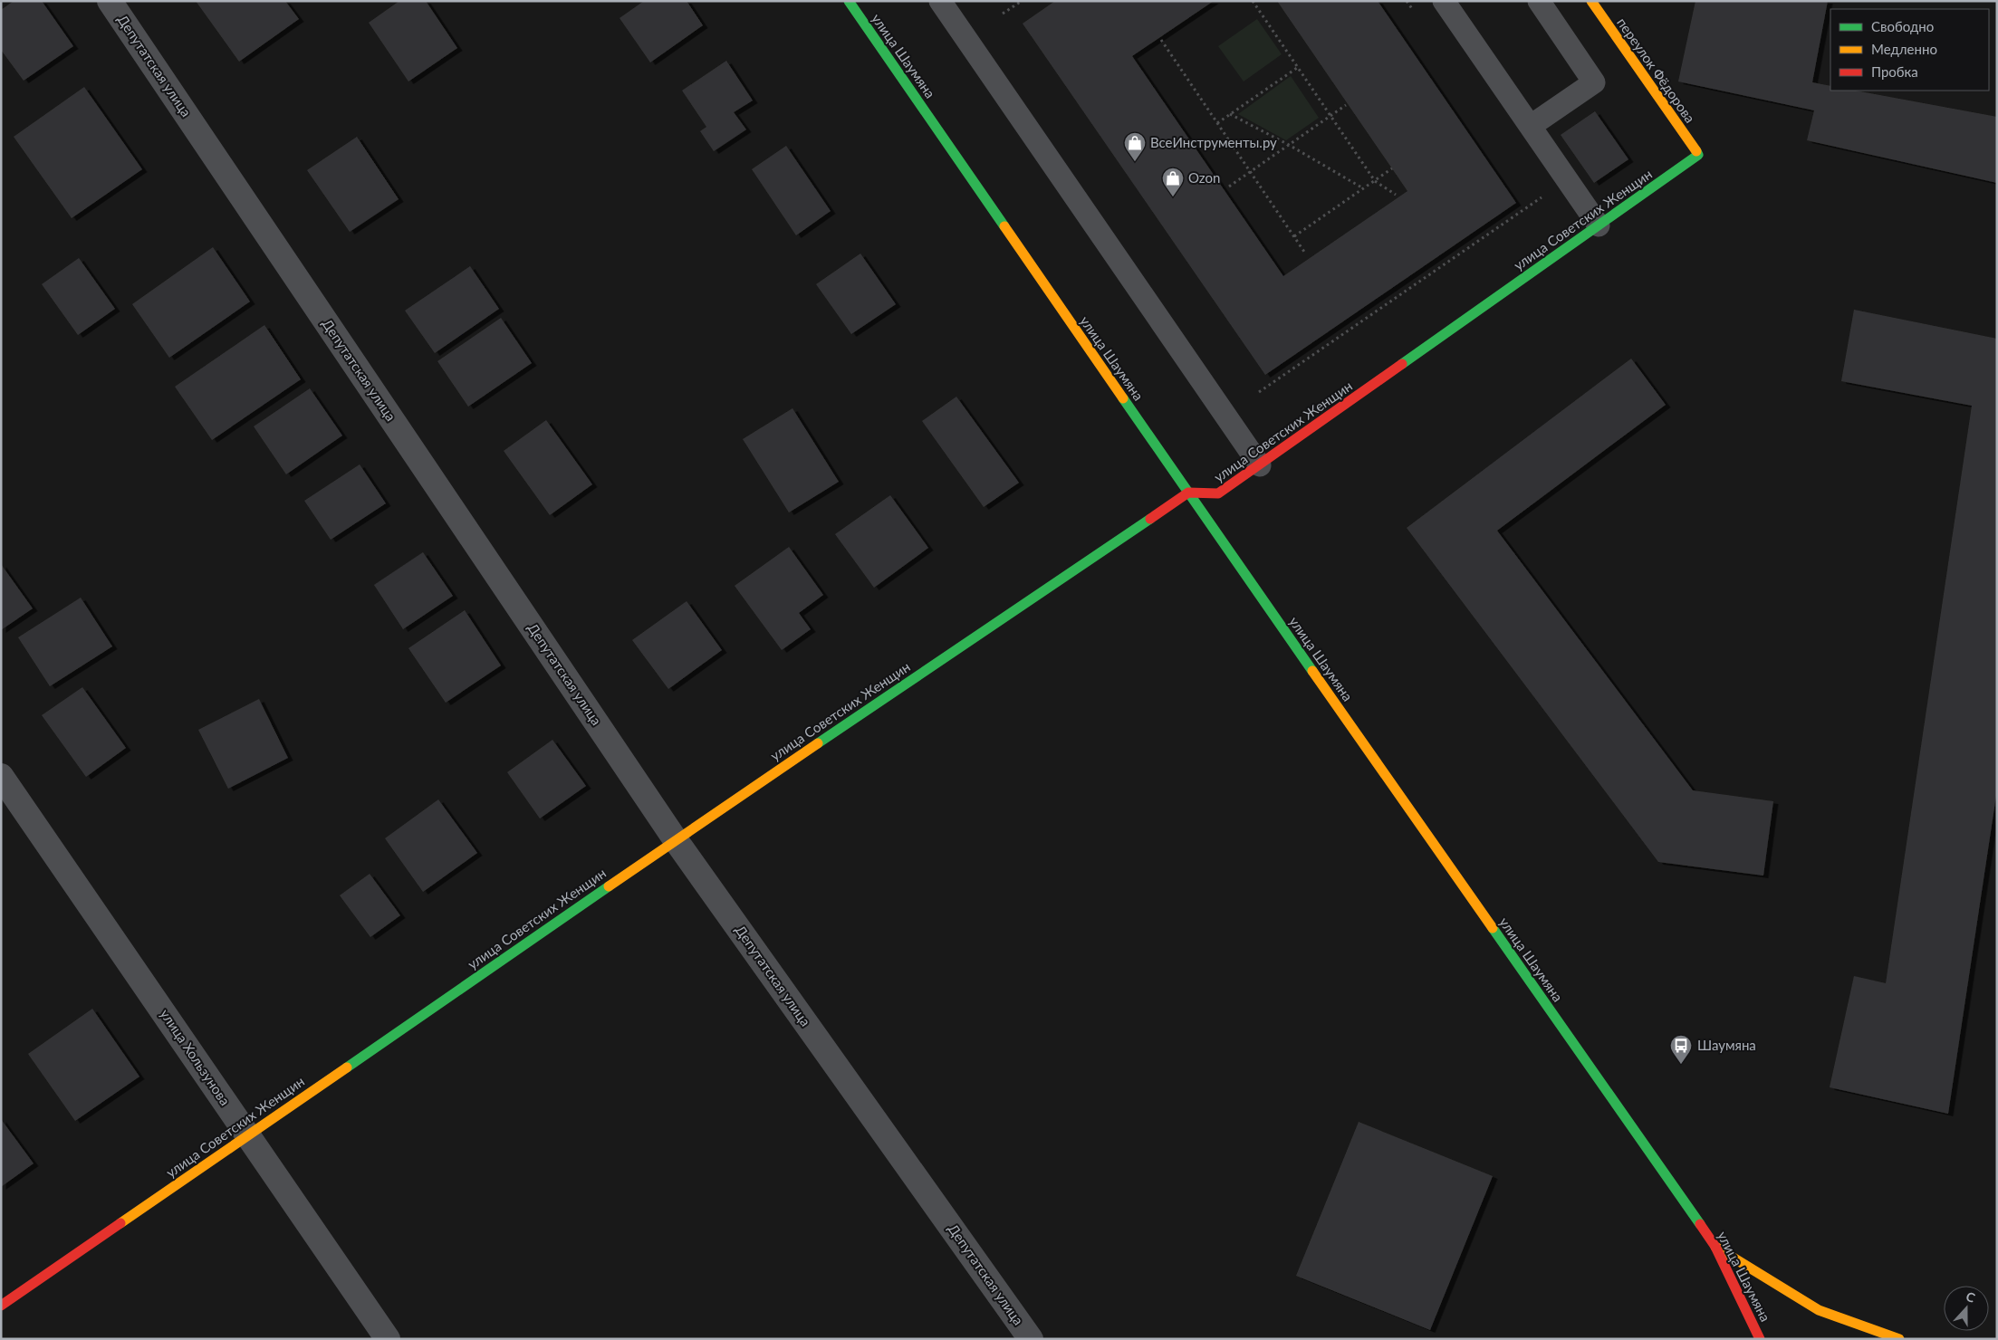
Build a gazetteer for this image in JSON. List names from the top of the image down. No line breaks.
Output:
{"streets":{"street":["улица Шаумяна","Депутатская улица","переулок Фёдорова","улица Советских Женщин","улица Хользунова"]},"crossings":[["улица Шаумяна","улица Советских Женщин"],["Депутатская улица","улица Советских Женщин"],["переулок Фёдорова","улица Советских Женщин"],["улица Советских Женщин","улица Хользунова"]],"places":{"shop":["ВсеИнструменты.ру","Ozon"],"bus stop":["Шаумяна"]},"legend":["Свободно","Медленно","Пробка"],"north":"top"}
